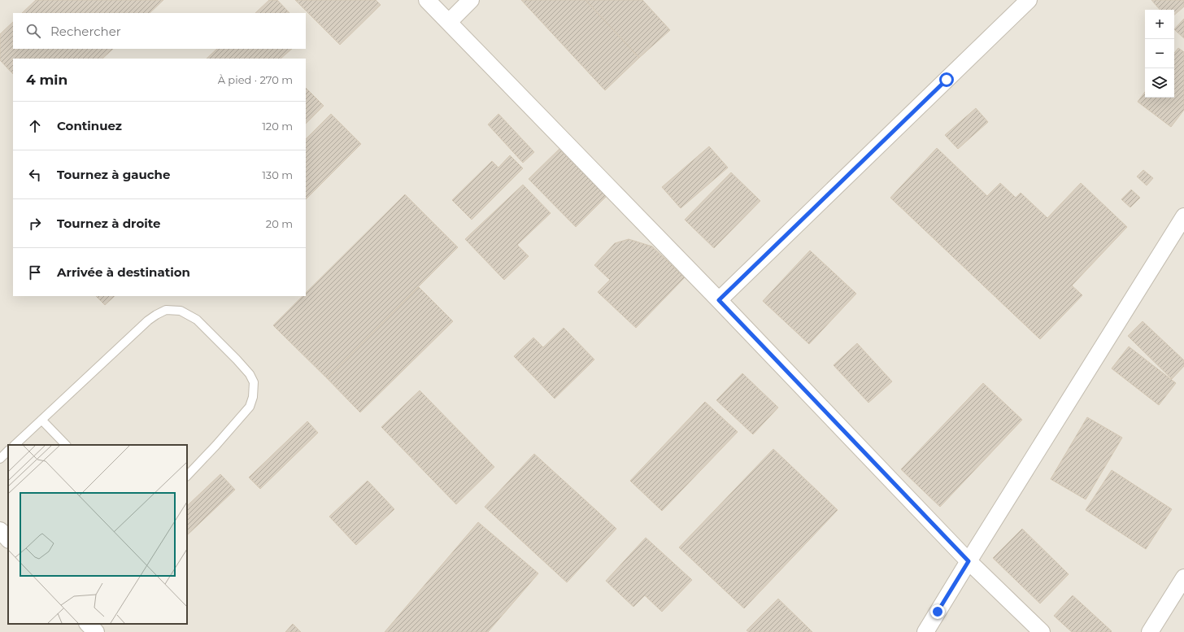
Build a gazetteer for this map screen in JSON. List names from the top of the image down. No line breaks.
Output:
{"page":{"map_buttons":["+","−"],"search":"Rechercher","heading":["4 min","À pied · 270 m"],"list":[["Continuez","120 m"],["Tournez à gauche","130 m"],["Tournez à droite","20 m"],"Arrivée à destination"]}}
